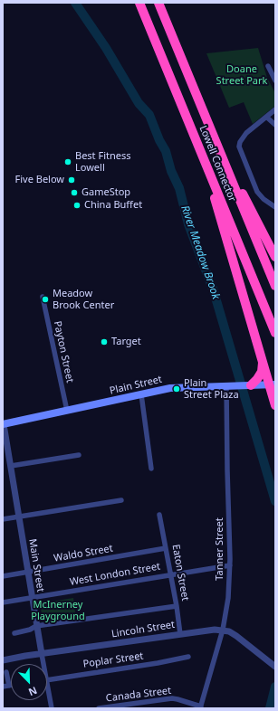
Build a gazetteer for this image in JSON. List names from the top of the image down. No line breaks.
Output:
{"streets":{"highway":["Lowell Connector"],"main road":["Plain Street"],"street":["Payton Street","Tanner Street","Waldo Street","Main Street","Eaton Street","West London Street","Lincoln Street","Poplar Street","Canada Street"]},"crossings":[["Payton Street","Plain Street"],["Plain Street","Tanner Street"],["Plain Street","Main Street"],["Tanner Street","West London Street"],["Tanner Street","Lincoln Street"],["Tanner Street","Canada Street"],["Waldo Street","Main Street"],["Waldo Street","Eaton Street"],["Main Street","West London Street"],["Main Street","Lincoln Street"],["Eaton Street","West London Street"],["Eaton Street","Lincoln Street"]],"water":["River Meadow Brook"],"parks":["Doane Street Park","McInerney Playground"],"places":["Best Fitness Lowell","Five Below","GameStop","China Buffet","Meadow Brook Center","Target","Plain Street Plaza"],"north":"bottom right"}
